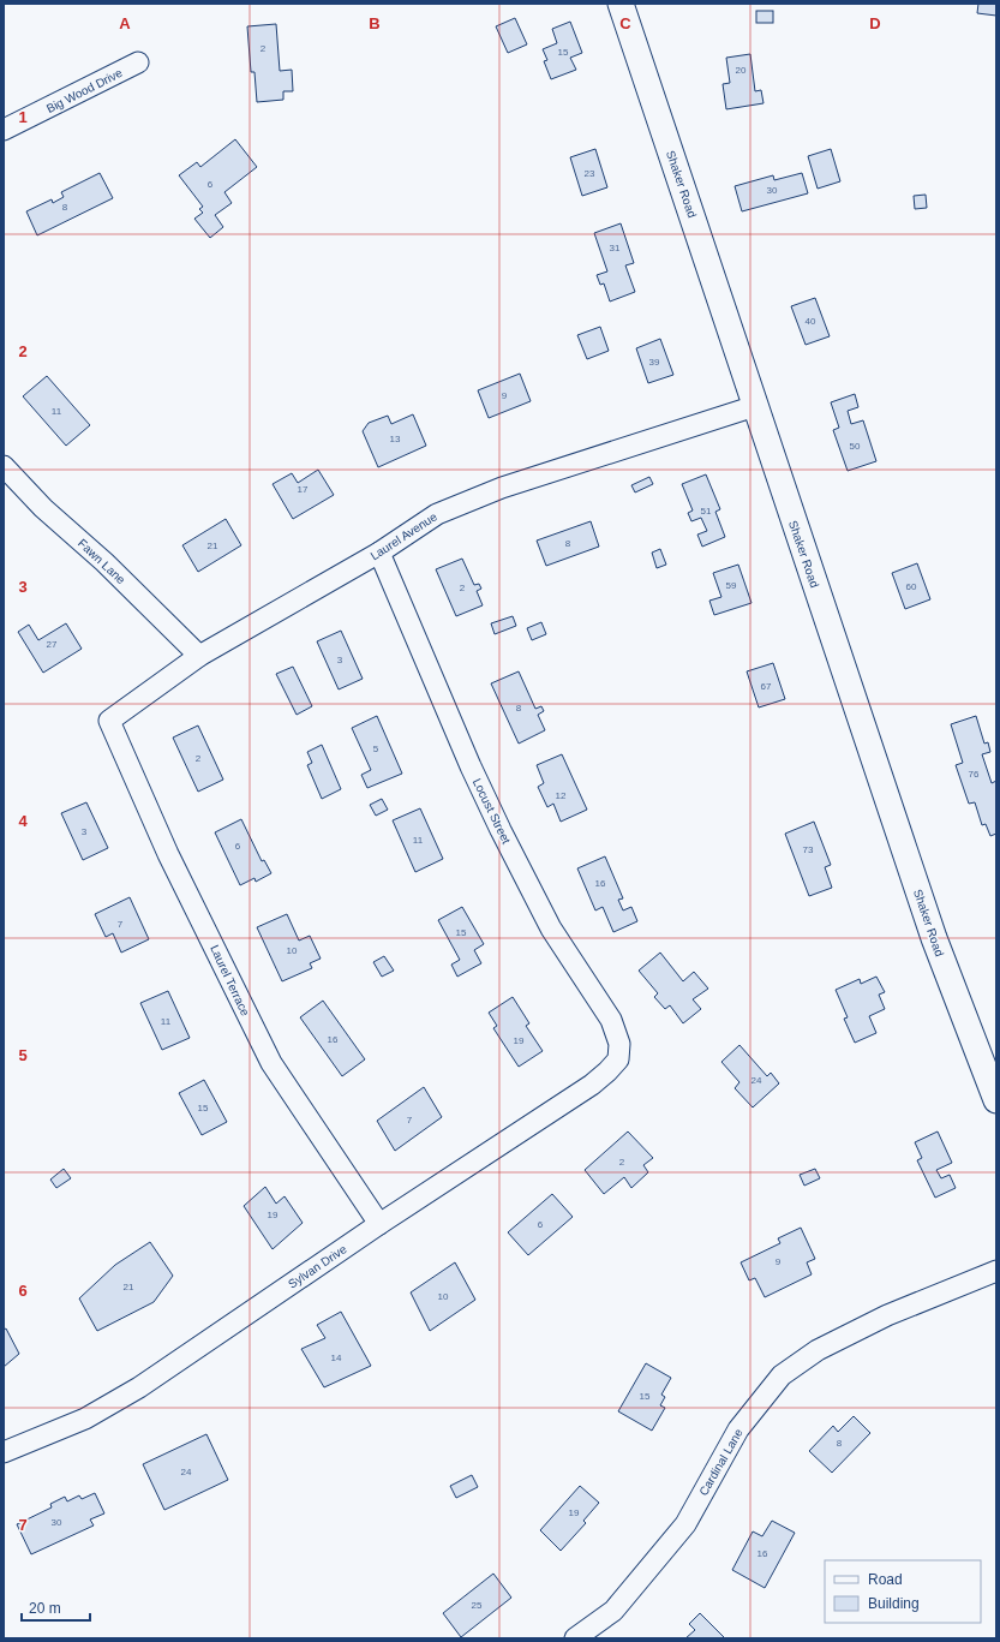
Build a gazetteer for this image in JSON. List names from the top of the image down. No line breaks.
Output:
{"streets":{"street":["Big Wood Drive","Shaker Road","Laurel Avenue","Fawn Lane","Locust Street","Laurel Terrace","Sylvan Drive","Cardinal Lane"]},"crossings":[["Shaker Road","Laurel Avenue"],["Laurel Avenue","Fawn Lane"],["Laurel Avenue","Locust Street"],["Laurel Avenue","Laurel Terrace"],["Locust Street","Sylvan Drive"],["Laurel Terrace","Sylvan Drive"]],"house_numbers":["2","15","20","23","6","30","8","31","40","39","9","11","13","50","17","51","8","21","59","60","2","27","3","67","8","5","2","76","12","3","11","6","73","16","7","15","10","11","16","19","24","15","7","2","19","6","9","21","10","14","15","8","24","19","30","16","25"],"legend":["Road","Building"],"scale_bar":"20 m","grid":{"columns":["A","B","C","D"],"rows":["1","2","3","4","5","6","7"]}}
